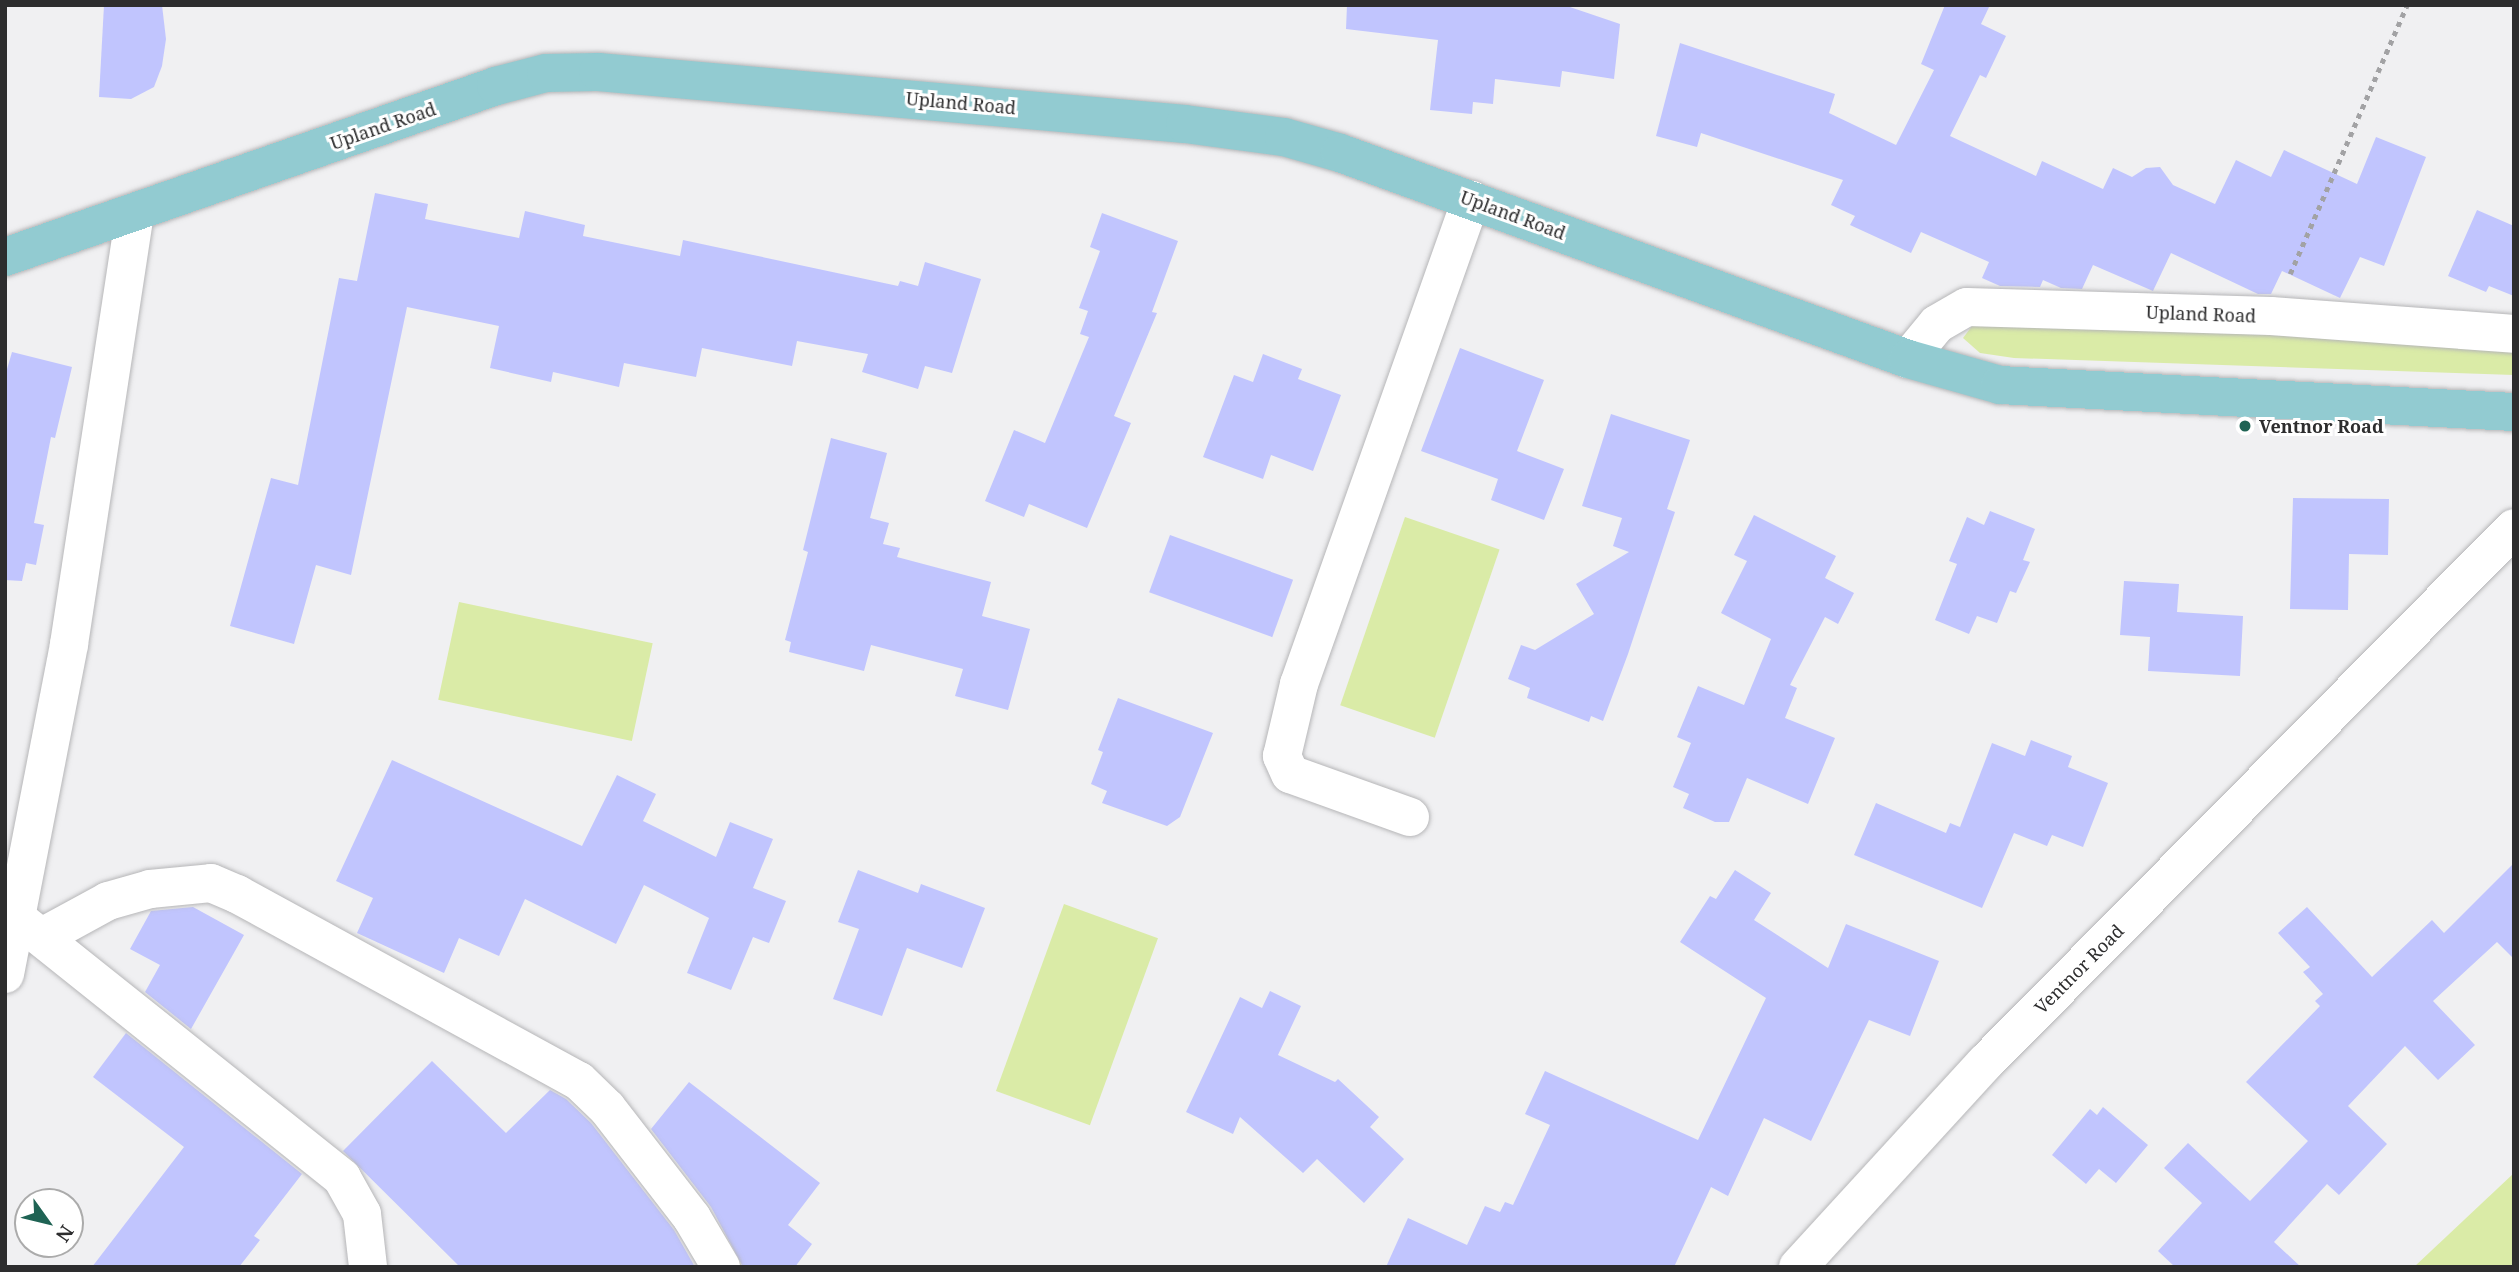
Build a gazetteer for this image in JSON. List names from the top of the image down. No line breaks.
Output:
{"streets":{"main road":["Upland Road"],"street":["Ventnor Road"]},"places":["Ventnor Road"],"north":"bottom right"}
